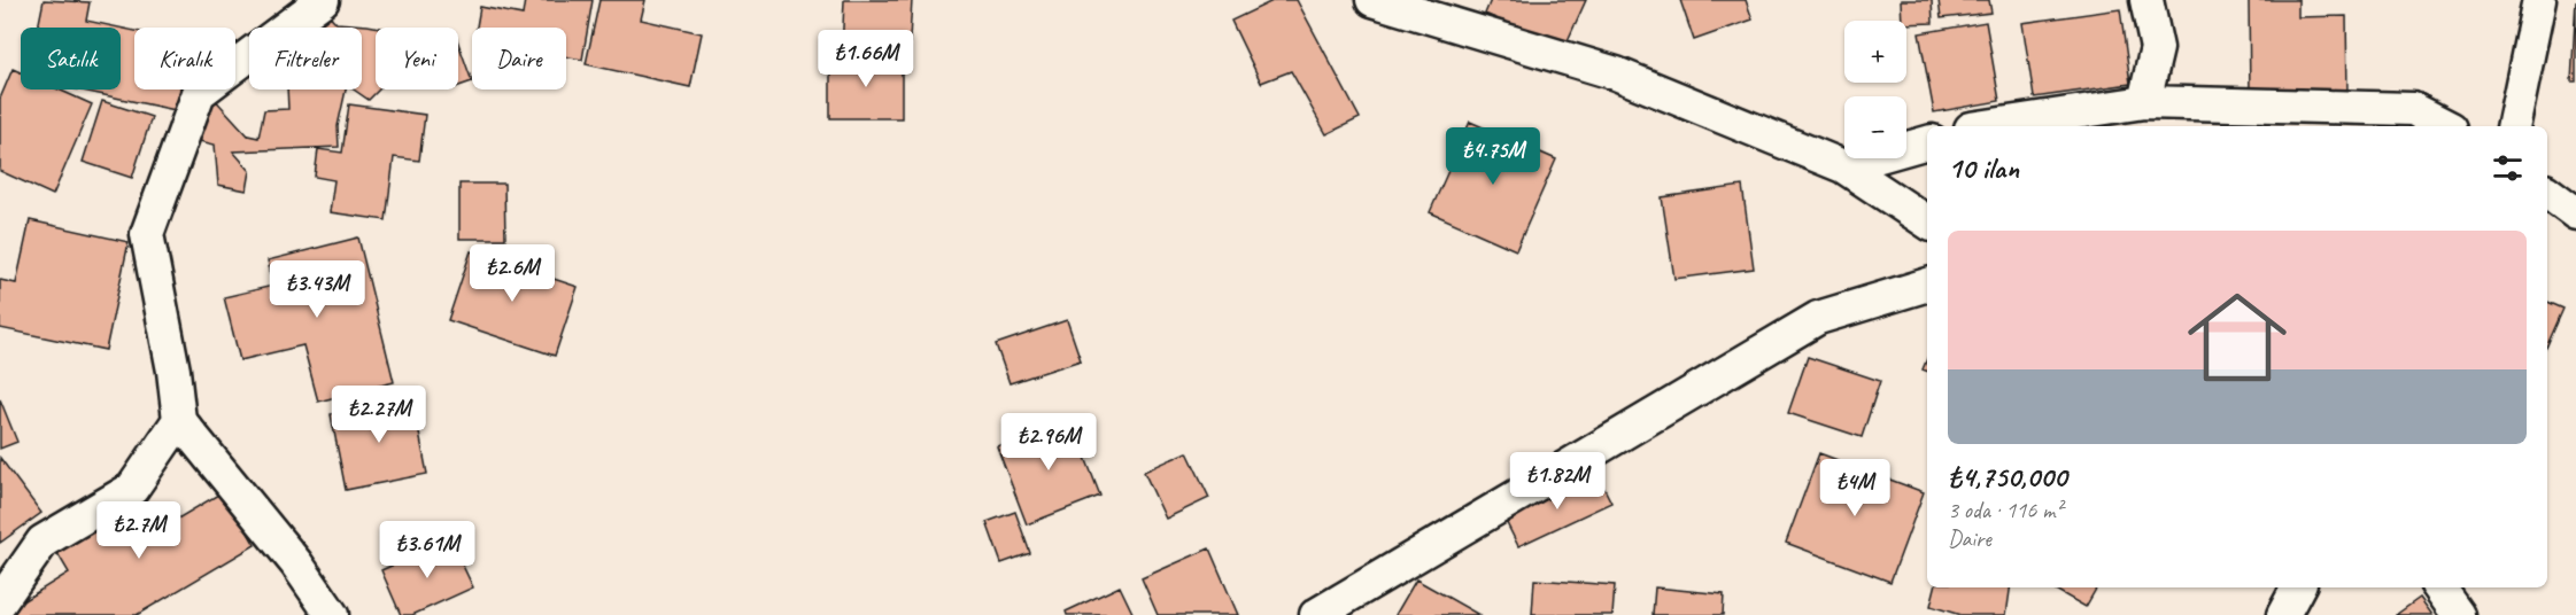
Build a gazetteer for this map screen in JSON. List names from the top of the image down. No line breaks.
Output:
{"page":{"map_buttons":["+","−"],"chip":["Satılık","Kiralık","Filtreler","Yeni","Daire"],"price":["₺1.66M","₺4.75M","₺2.6M","₺3.43M","₺2.27M","₺2.96M","₺1.82M","₺4M","₺2.7M","₺3.61M"],"heading":"10 ilan","list":[{"name":"₺4,750,000","note":"3 oda · 116 m² · Daire"}]}}
